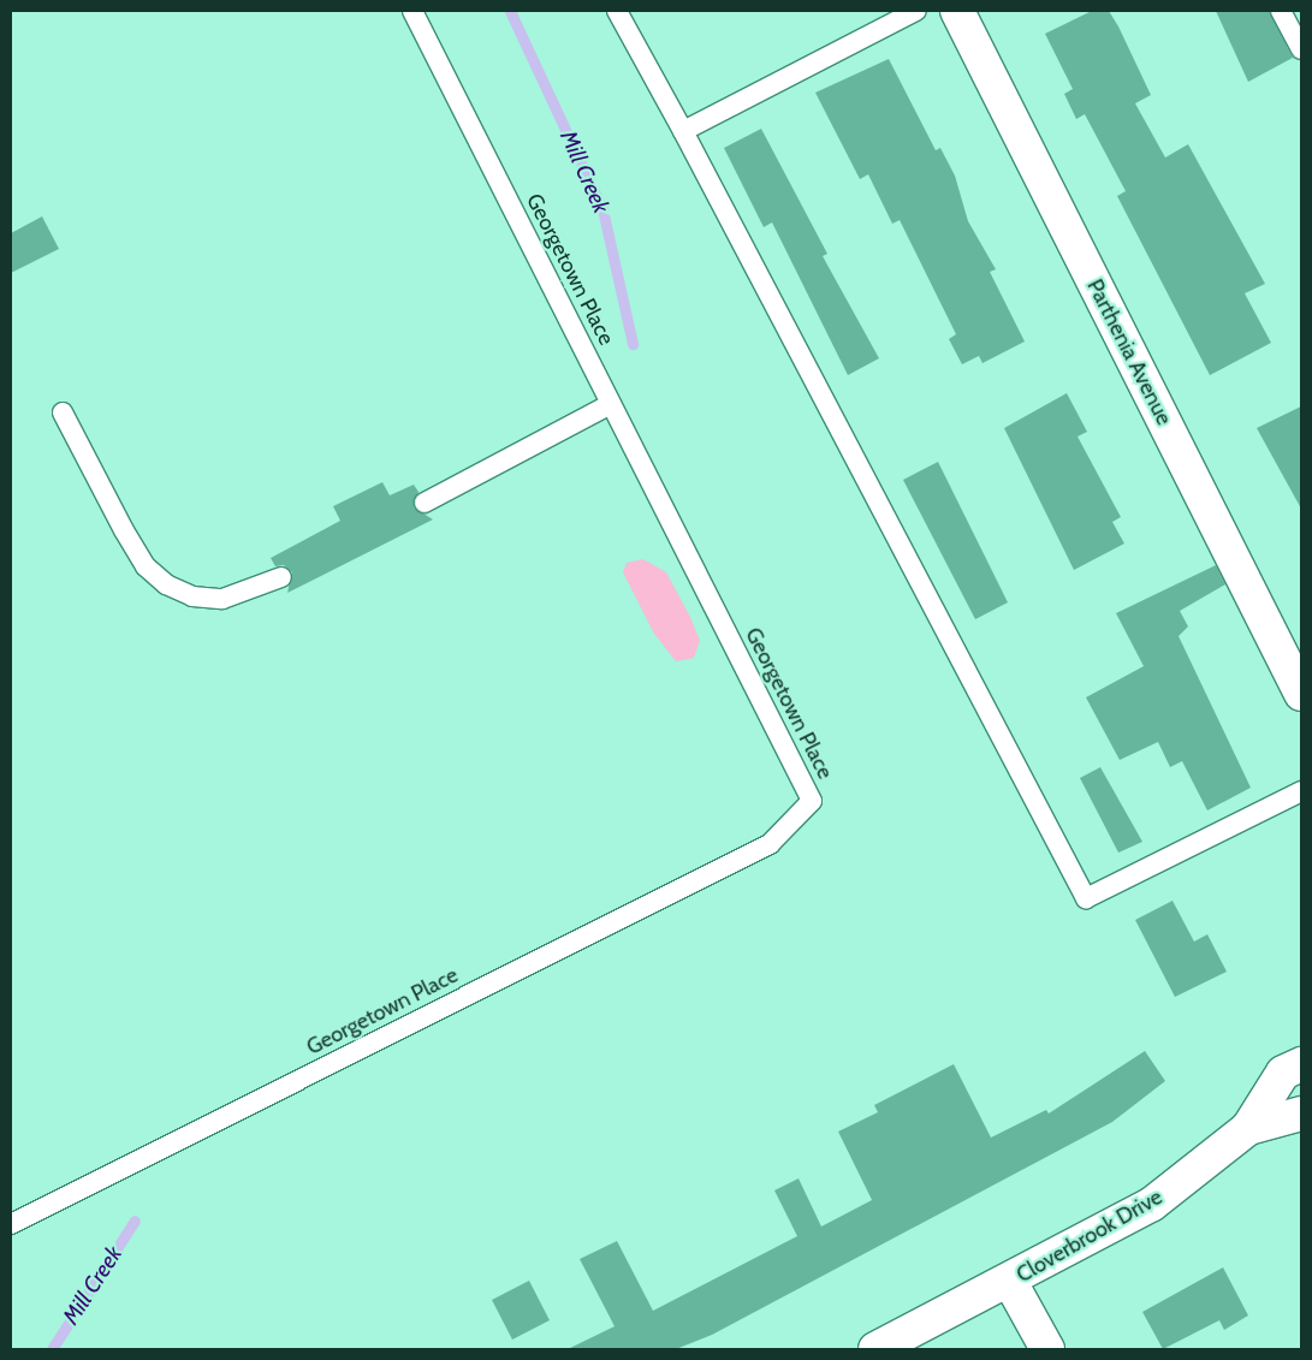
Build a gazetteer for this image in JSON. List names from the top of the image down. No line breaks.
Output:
{"streets":{"street":["Parthenia Avenue","Cloverbrook Drive"],"lane":["Georgetown Place"]},"water":["Mill Creek"]}
